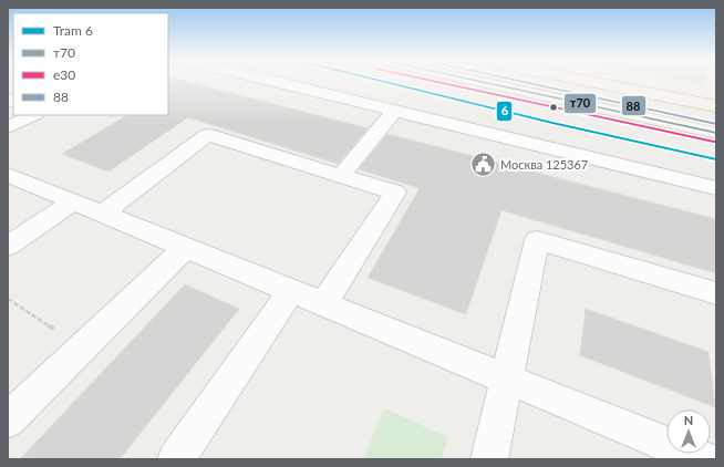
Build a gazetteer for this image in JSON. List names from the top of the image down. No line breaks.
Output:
{"places":{"public building":["Москва 125367"]},"lines":["tram line 6","transit line т70","transit line е30","transit line 88"],"legend":["Tram 6","т70","е30","88"],"north":"top"}
